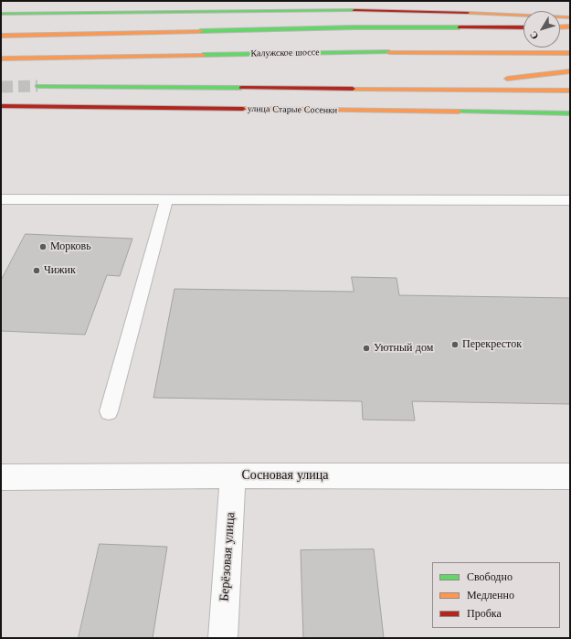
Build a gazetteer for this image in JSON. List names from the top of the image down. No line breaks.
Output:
{"streets":{"main road":["Калужское шоссе","улица Старые Сосенки"],"street":["Сосновая улица","Берёзовая улица"]},"crossings":[["Сосновая улица","Берёзовая улица"]],"places":["Морковь","Чижик","Перекресток","Уютный дом"],"legend":["Свободно","Медленно","Пробка"],"north":"bottom left"}
